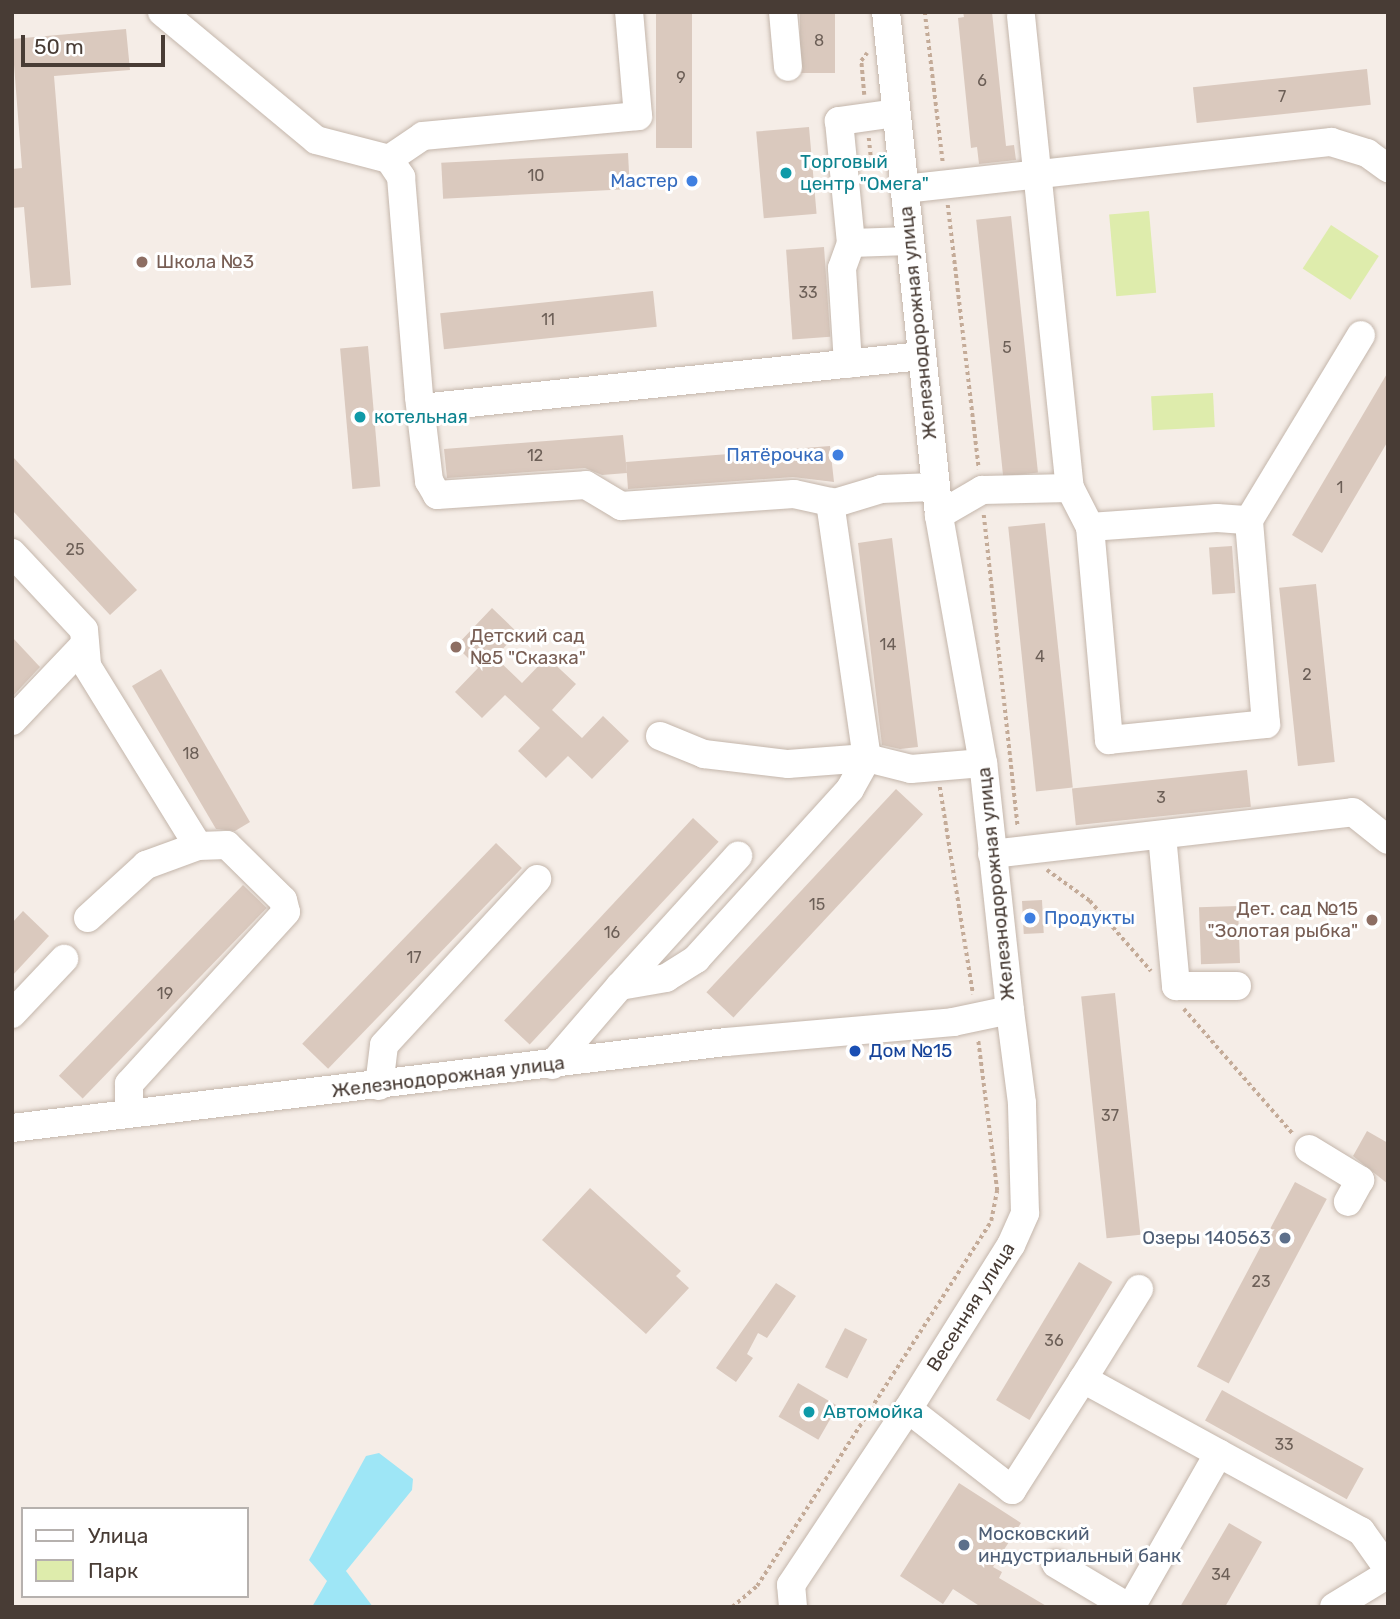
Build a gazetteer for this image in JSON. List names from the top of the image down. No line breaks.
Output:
{"streets":{"street":["Железнодорожная улица","Весенняя улица"]},"crossings":[["Железнодорожная улица","Весенняя улица"]],"places":["Торговый центр \"Омега\"","Мастер","Школа №3","котельная","Пятёрочка","Детский сад №5 \"Сказка\"","Продукты","Дет. сад №15 \"Золотая рыбка\"","Дом №15","Озеры 140563","Автомойка","Московский индустриальный банк"],"house_numbers":["8","9","6","7","10","33","11","5","12","1","25","14","4","2","18","3","15","16","17","19","37","23","36","33","34"],"legend":["Улица","Парк"],"scale_bar":"50 m"}
